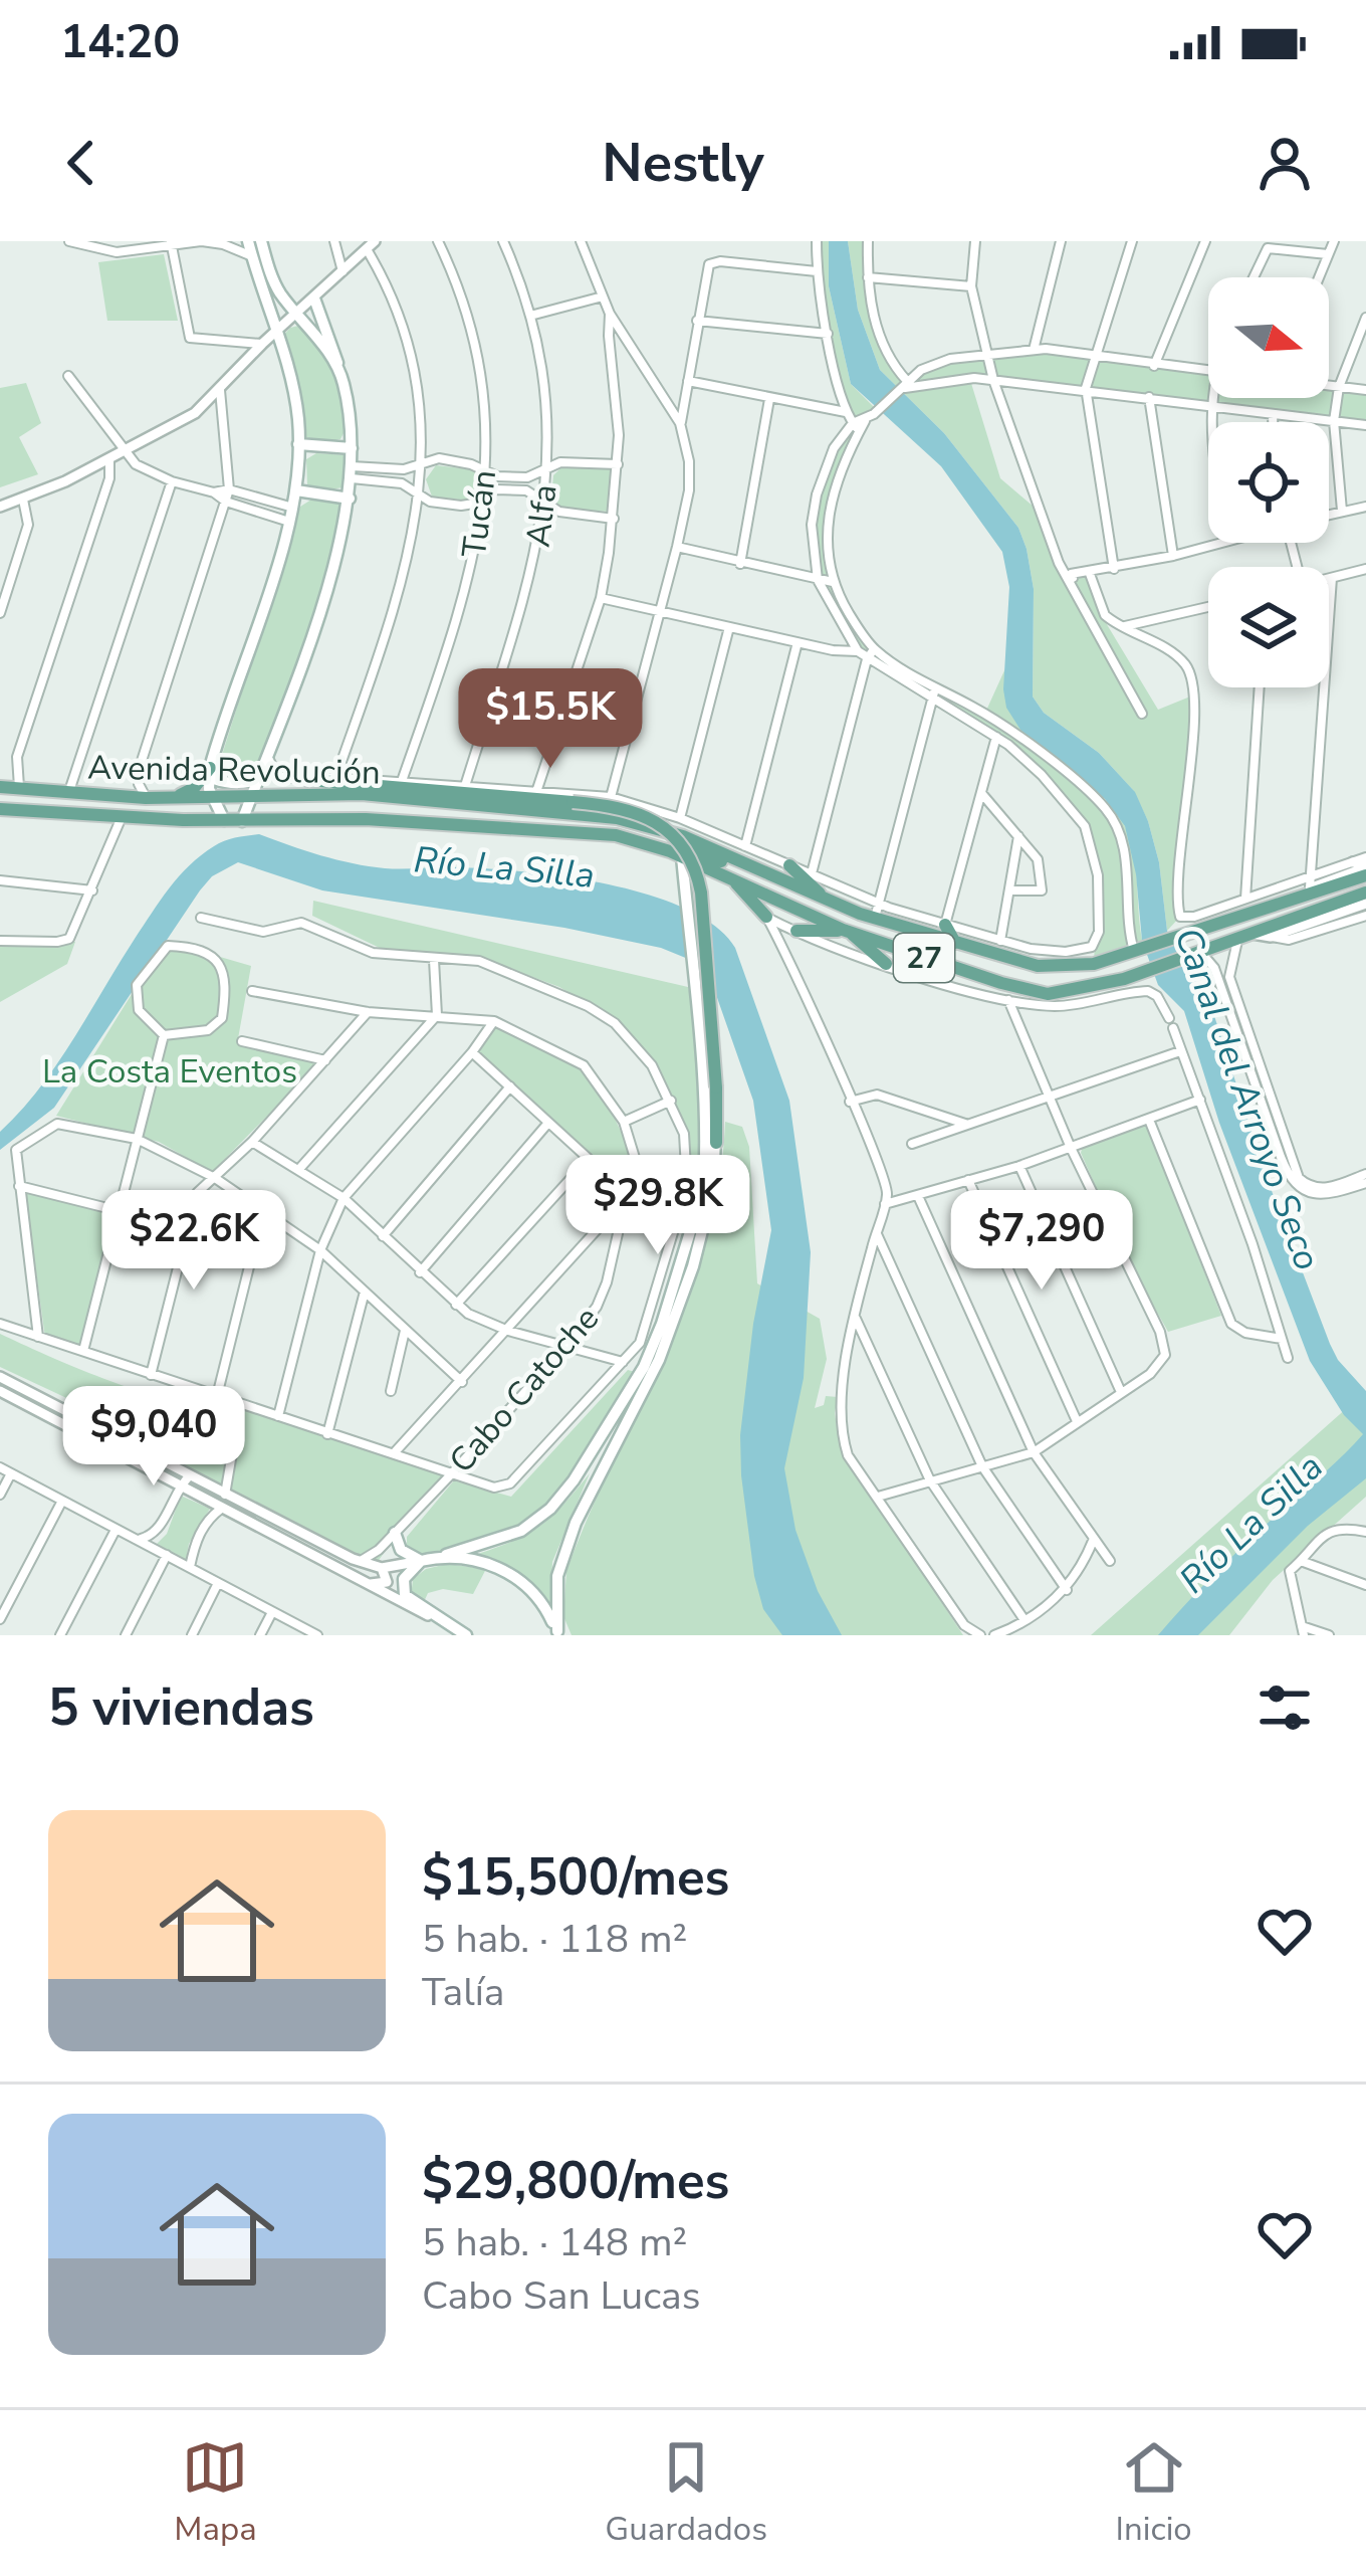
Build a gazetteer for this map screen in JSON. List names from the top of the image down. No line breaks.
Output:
{"streets":{"main road":["Avenida Revolución","27"],"street":["Tucán","Alfa","Cabo Catoche"]},"water":["Río La Silla","Canal del Arroyo Seco"],"parks":["La Costa Eventos"],"north":"right","page":{"status":"14:20","header":"Nestly","price":["$15.5K","$29.8K","$22.6K","$7,290","$9,040"],"heading":"5 viviendas","list":[{"name":"$15,500/mes","note":"5 hab. · 118 m² · Talía"},{"name":"$29,800/mes","note":"5 hab. · 148 m² · Cabo San Lucas"}],"tabs":["Mapa","Guardados","Inicio"]}}
